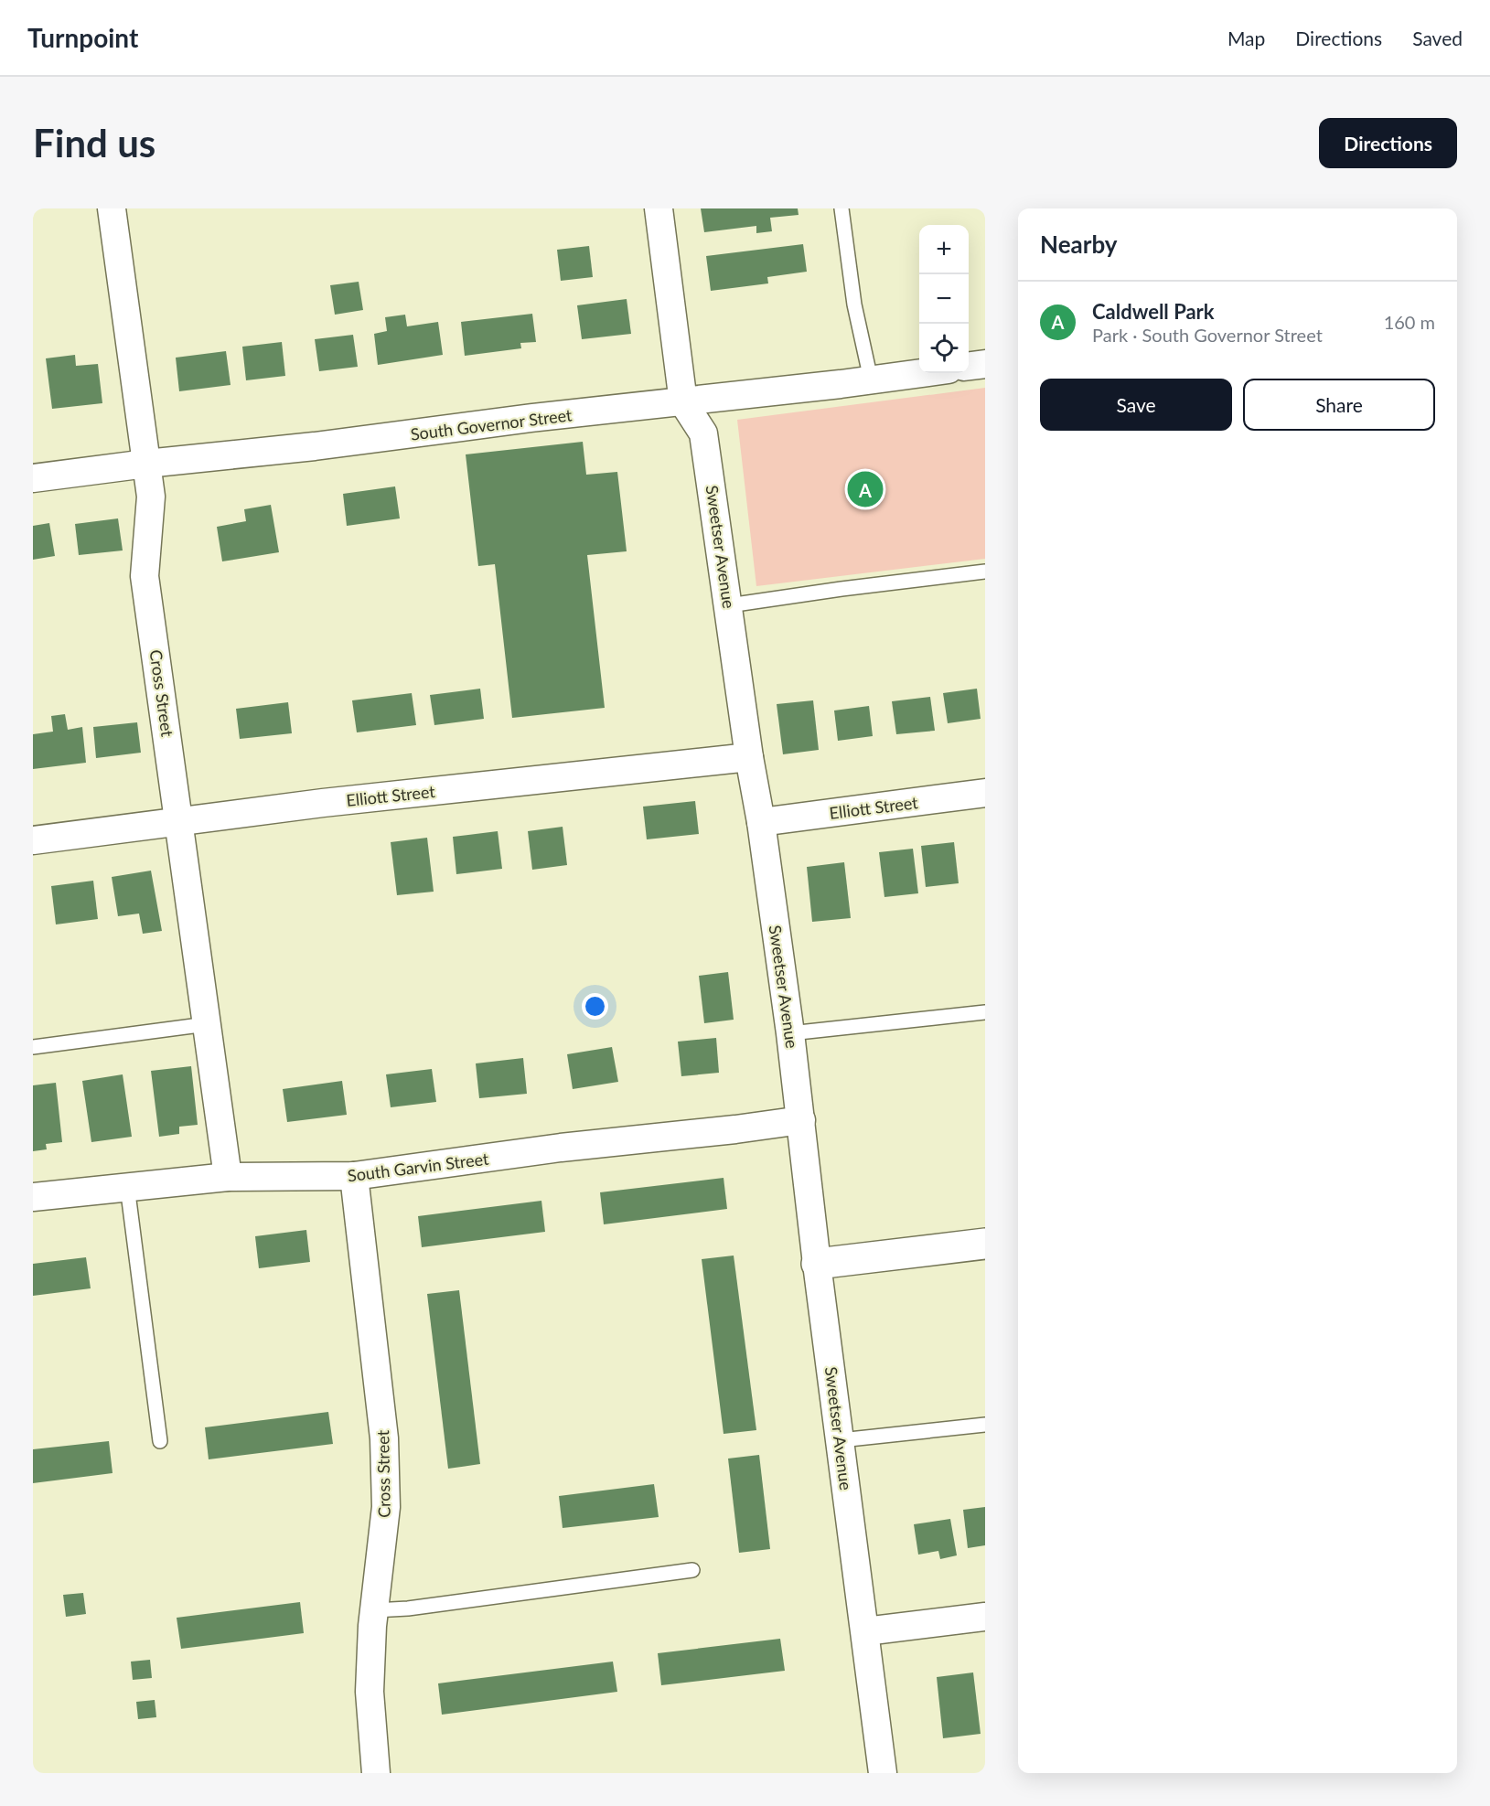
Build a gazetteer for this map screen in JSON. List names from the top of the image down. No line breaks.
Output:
{"streets":{"street":["South Governor Street","Sweetser Avenue","Cross Street","Elliott Street","South Garvin Street"]},"crossings":[["South Governor Street","Sweetser Avenue"],["South Governor Street","Cross Street"],["Sweetser Avenue","Elliott Street"],["Sweetser Avenue","South Garvin Street"],["Cross Street","Elliott Street"],["Cross Street","South Garvin Street"]],"page":{"header":"Turnpoint","nav":["Map","Directions","Saved"],"buttons":["Directions",["Save","Share"]],"title":"Find us","heading":"Nearby","map_buttons":["+","−"],"list":[{"mark":"A","name":"Caldwell Park","note":"Park · South Governor Street","value":"160 m"}],"pins":"A"}}
